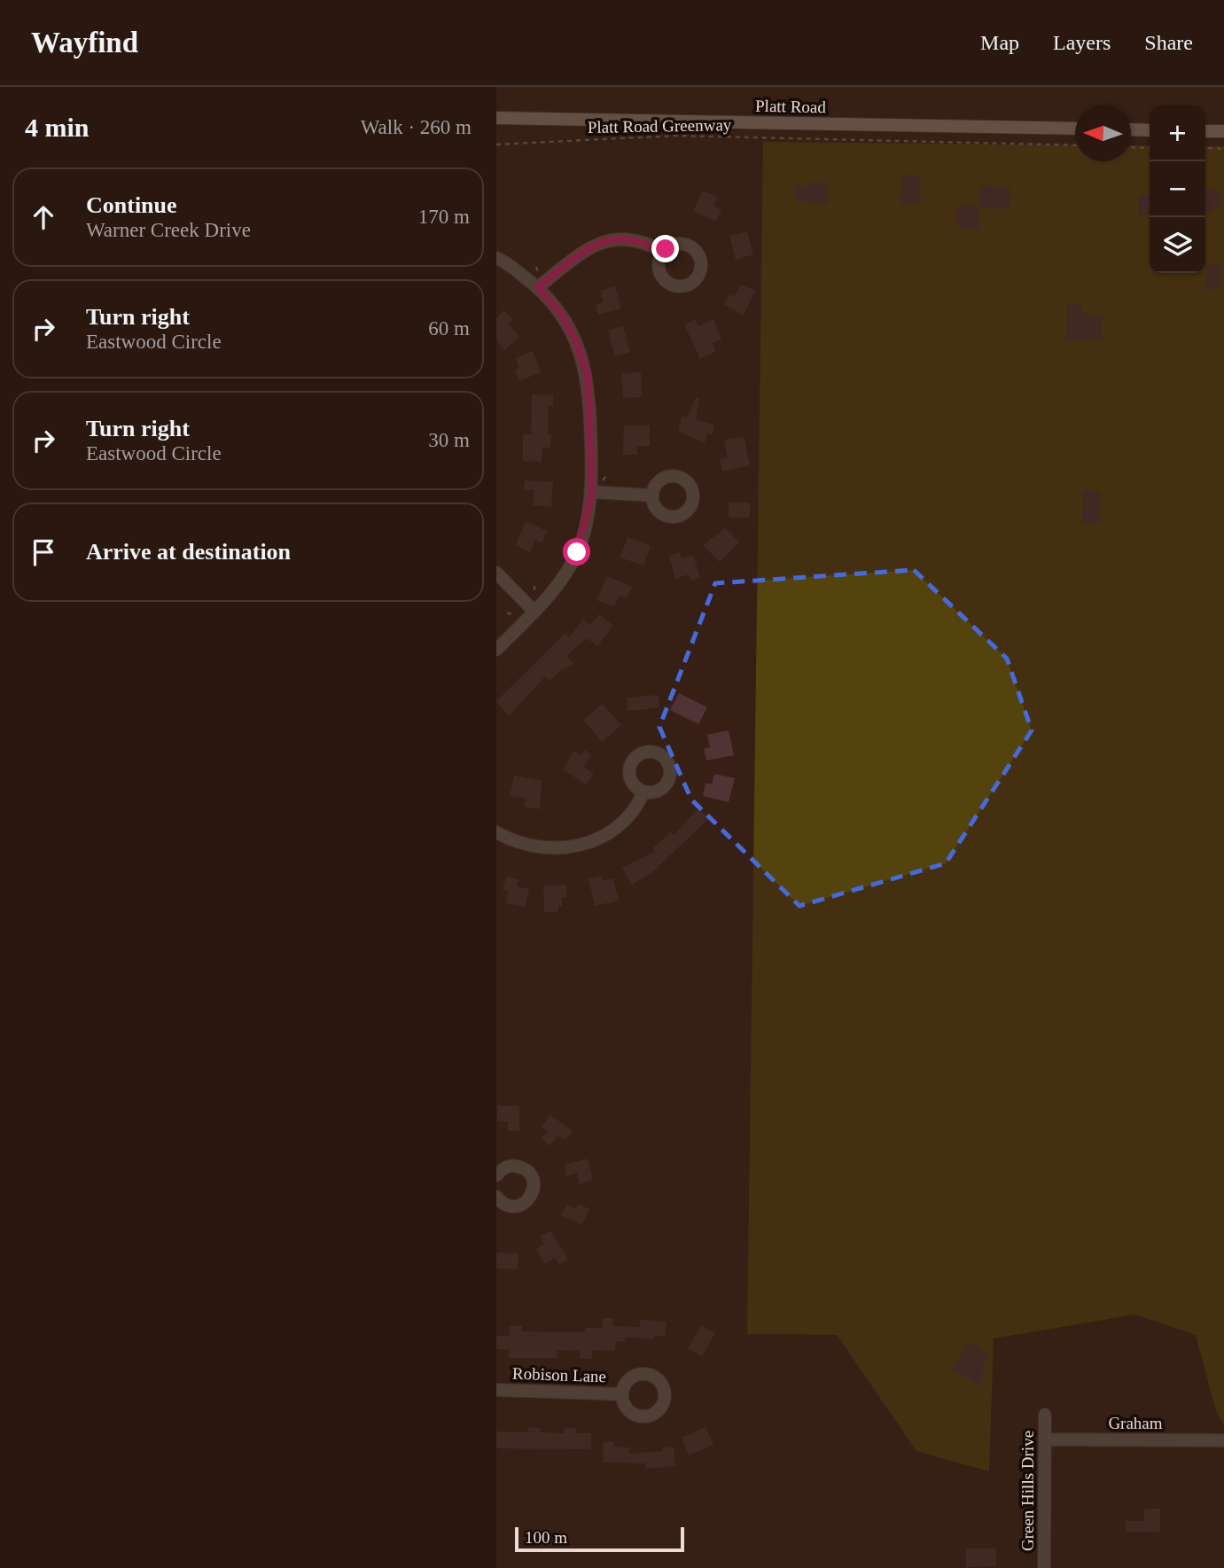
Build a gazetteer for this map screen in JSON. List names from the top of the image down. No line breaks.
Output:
{"streets":{"main road":["Platt Road"],"street":["Robison Lane","Graham","Green Hills Drive"],"path":["Platt Road Greenway"]},"crossings":[["Graham","Green Hills Drive"]],"scale_bar":"100 m","north":"left","page":{"header":"Wayfind","nav":["Map","Layers","Share"],"heading":["4 min","Walk · 260 m"],"map_buttons":["+","−"],"list":[["Continue","Warner Creek Drive","170 m"],["Turn right","Eastwood Circle","60 m"],["Turn right","Eastwood Circle","30 m"],"Arrive at destination"],"scale":"100 m"}}
